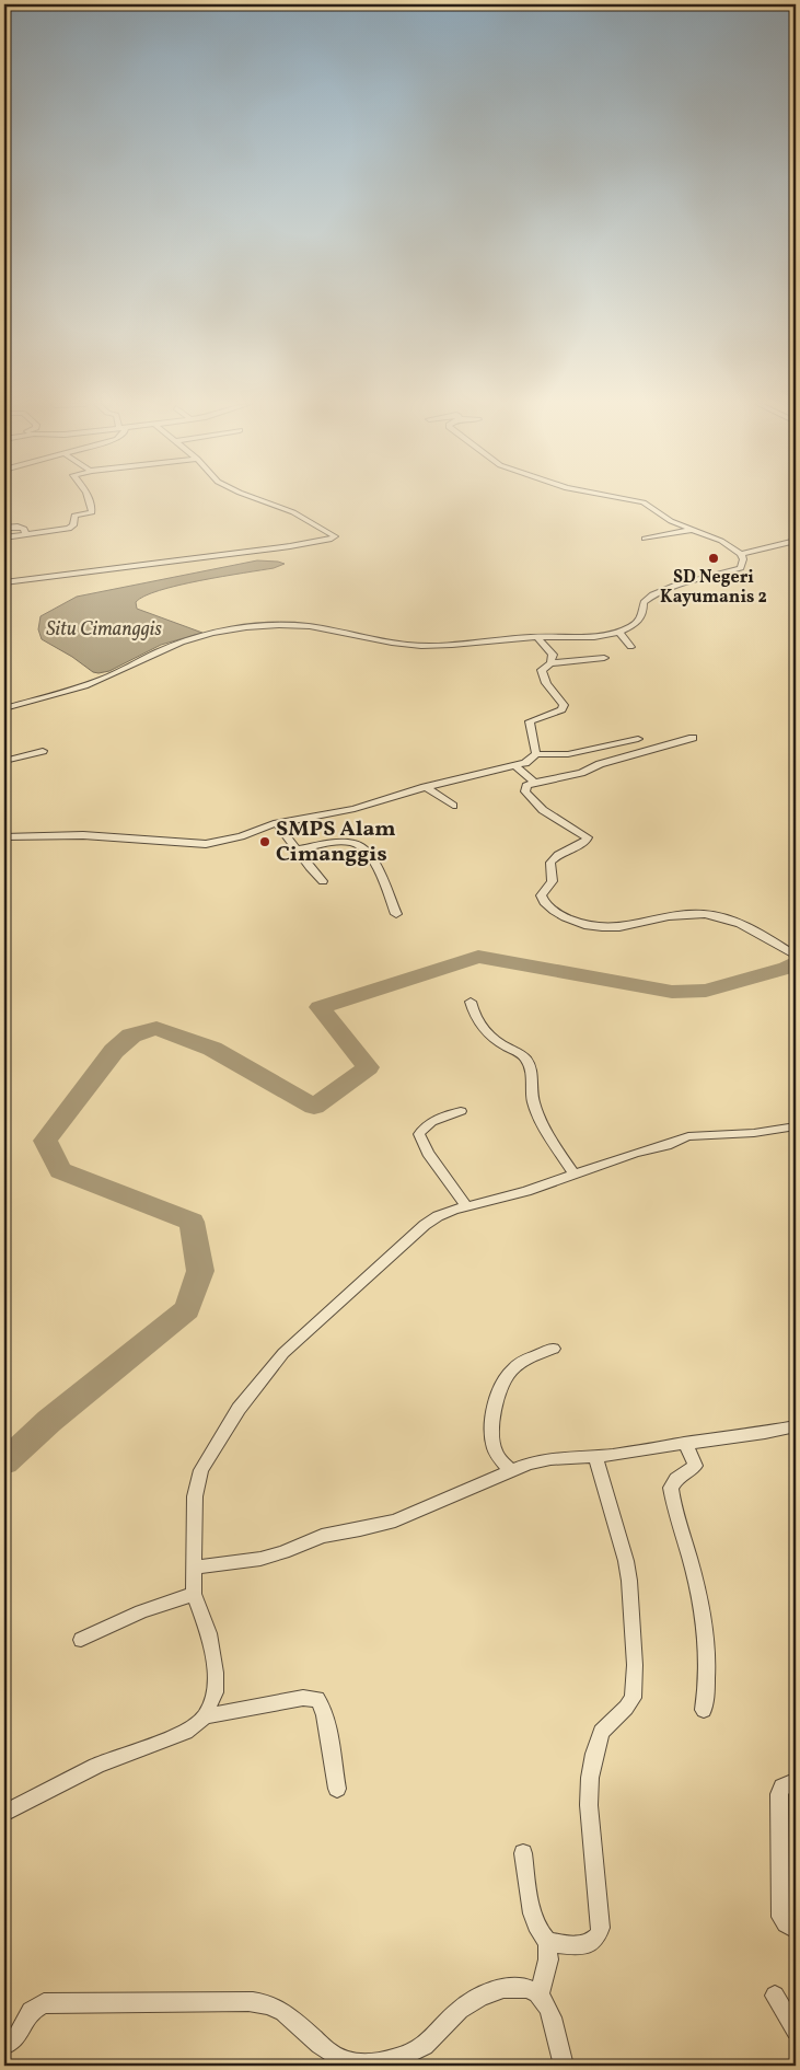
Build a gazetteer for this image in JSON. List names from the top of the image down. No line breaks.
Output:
{"water":["Situ Cimanggis"],"places":["SD Negeri Kayumanis 2","SMPS Alam Cimanggis"]}
